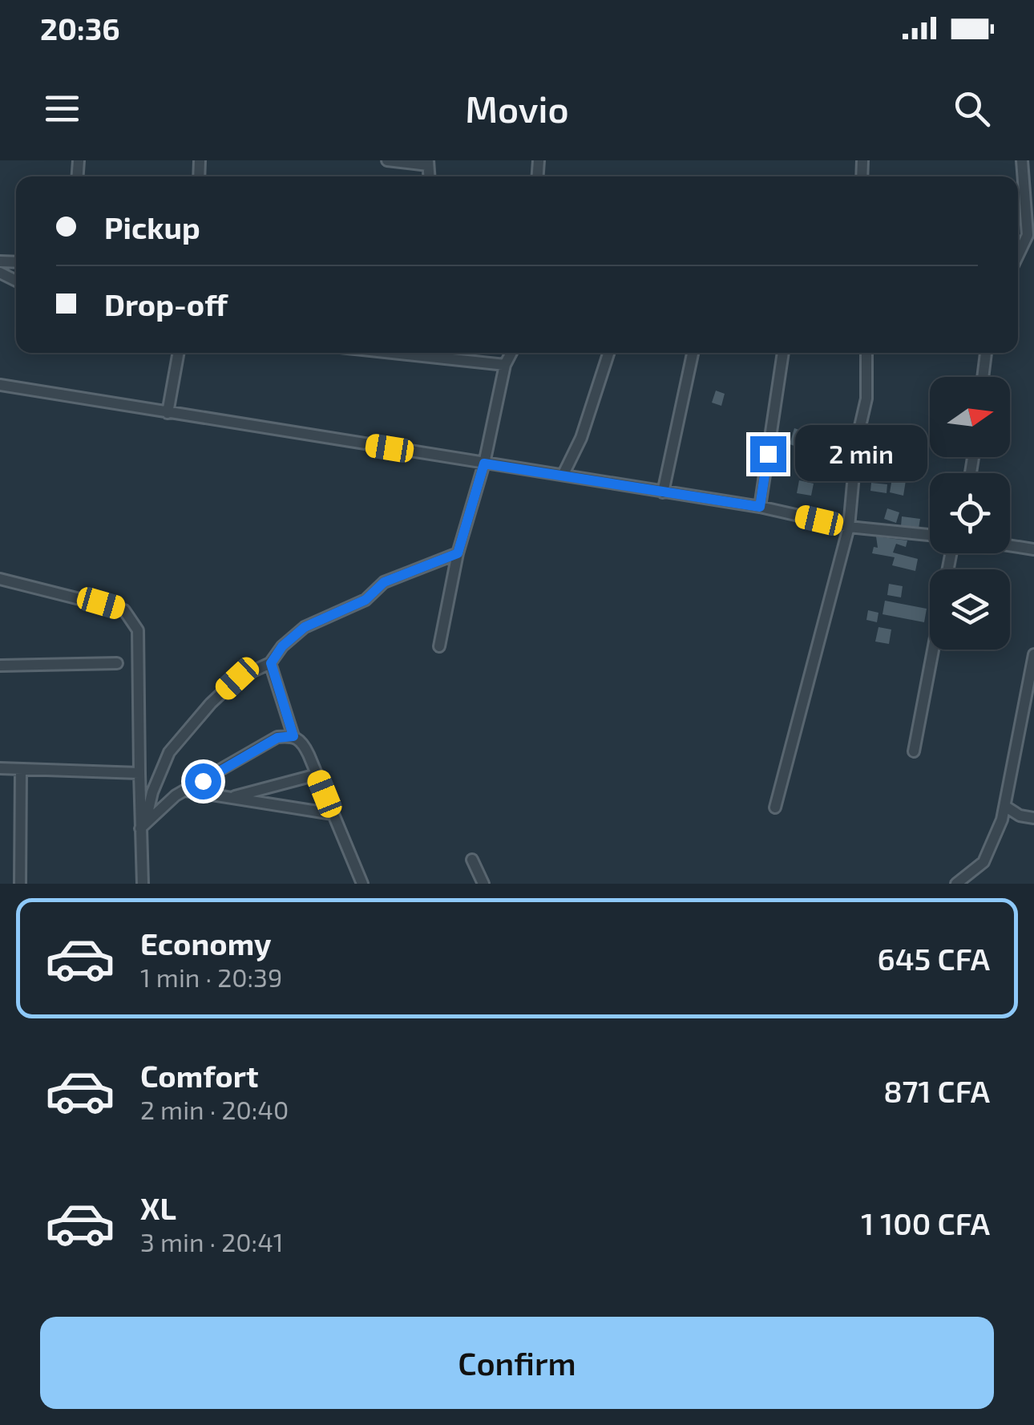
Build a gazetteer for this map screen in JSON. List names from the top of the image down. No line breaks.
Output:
{"north":"right","page":{"status":"20:36","header":"Movio","banner":["Pickup","Drop-off"],"bubble":"2 min","list":[{"name":"Economy","note":"1 min · 20:39","value":"645 CFA"},{"name":"Comfort","note":"2 min · 20:40","value":"871 CFA"},{"name":"XL","note":"3 min · 20:41","value":"1 100 CFA"}],"buttons":"Confirm"}}
